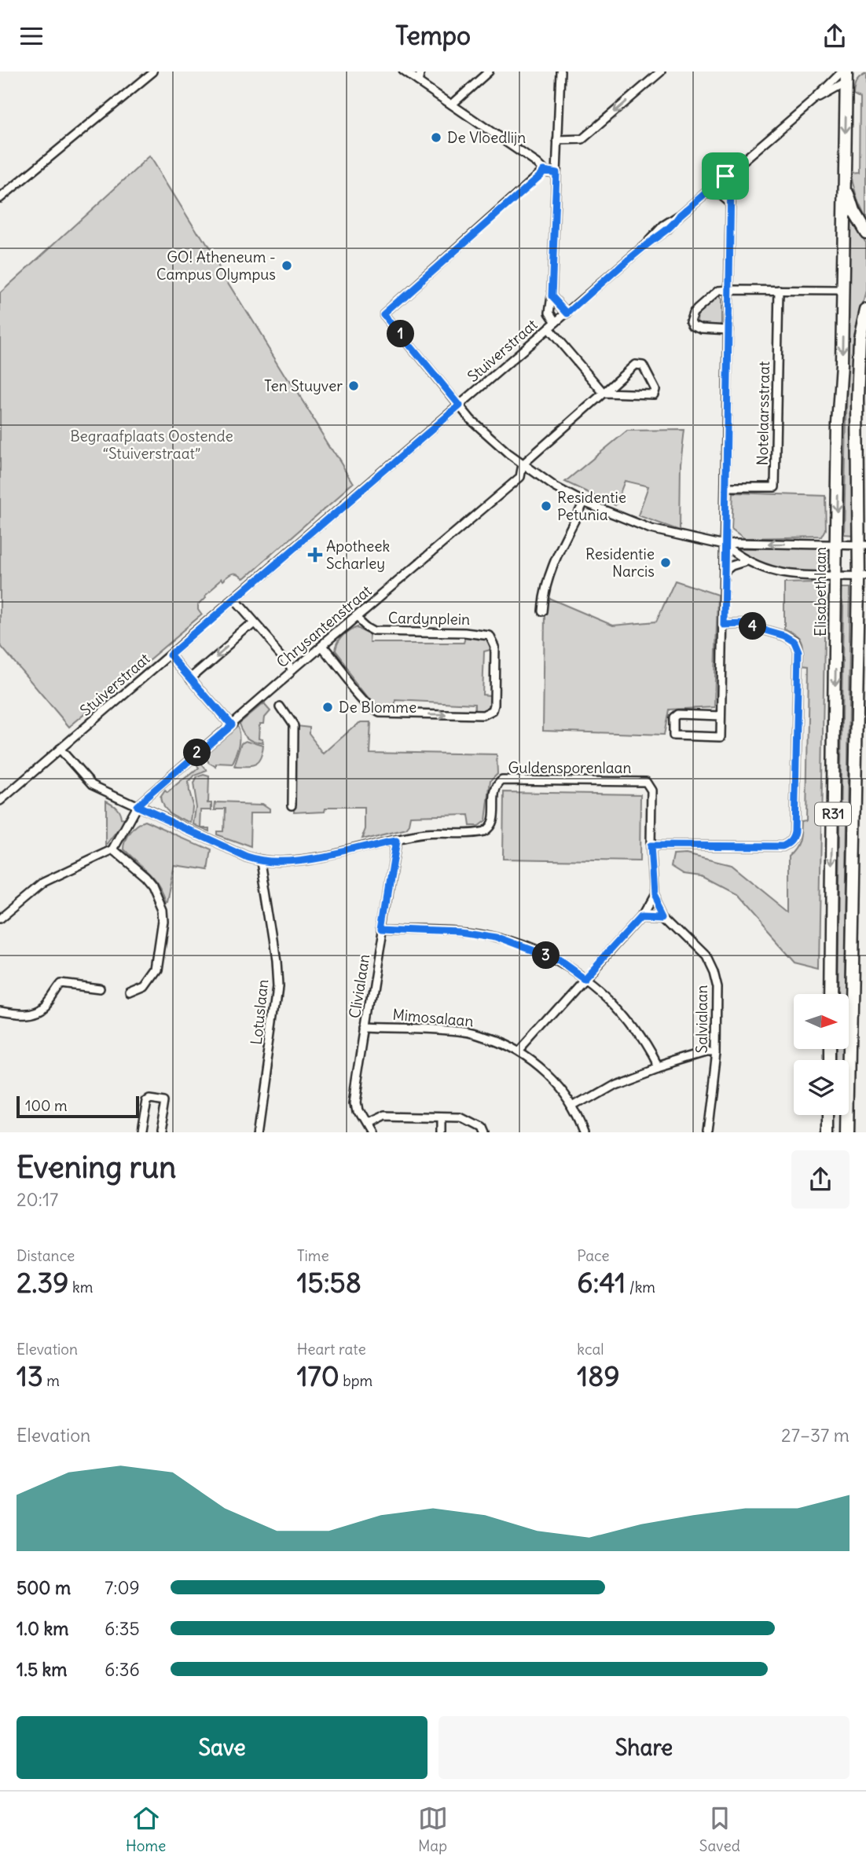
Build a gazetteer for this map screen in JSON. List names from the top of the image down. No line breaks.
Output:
{"streets":{"main road":["Elisabethlaan","R31"],"street":["Stuiverstraat","Notelaarsstraat","Cardynplein","Chrysantenstraat","Guldensporenlaan","Clivialaan","Lotuslaan","Mimosalaan","Salvialaan"]},"crossings":[["Stuiverstraat","Elisabethlaan"],["Stuiverstraat","Guldensporenlaan"],["Cardynplein","Chrysantenstraat"],["Chrysantenstraat","Guldensporenlaan"],["Guldensporenlaan","Clivialaan"],["Guldensporenlaan","Lotuslaan"],["Guldensporenlaan","Salvialaan"],["Clivialaan","Mimosalaan"]],"parks":["Begraafplaats Oostende “Stuiverstraat”"],"places":{"other":["De Vloedlijn","GO! Atheneum - Campus Olympus","Ten Stuyver","Residentie Petunia","Residentie Narcis","De Blomme"],"health":["Apotheek Scharley"]},"scale_bar":"100 m","north":"right","page":{"header":"Tempo","pins":["1","4","2","3"],"scale":"100 m","heading":["Evening run","20:17"],"stats":[["Distance","2.39 km"],["Time","15:58"],["Pace","6:41 /km"],["Elevation","13 m"],["Heart rate","170 bpm"],["kcal","189"]],"chart":["Elevation","27–37 m"],"list":[{"name":"500 m","note":"7:09"},{"name":"1.0 km","note":"6:35"},{"name":"1.5 km","note":"6:36"}],"buttons":["Save","Share"],"tabs":["Home","Map","Saved"]}}
